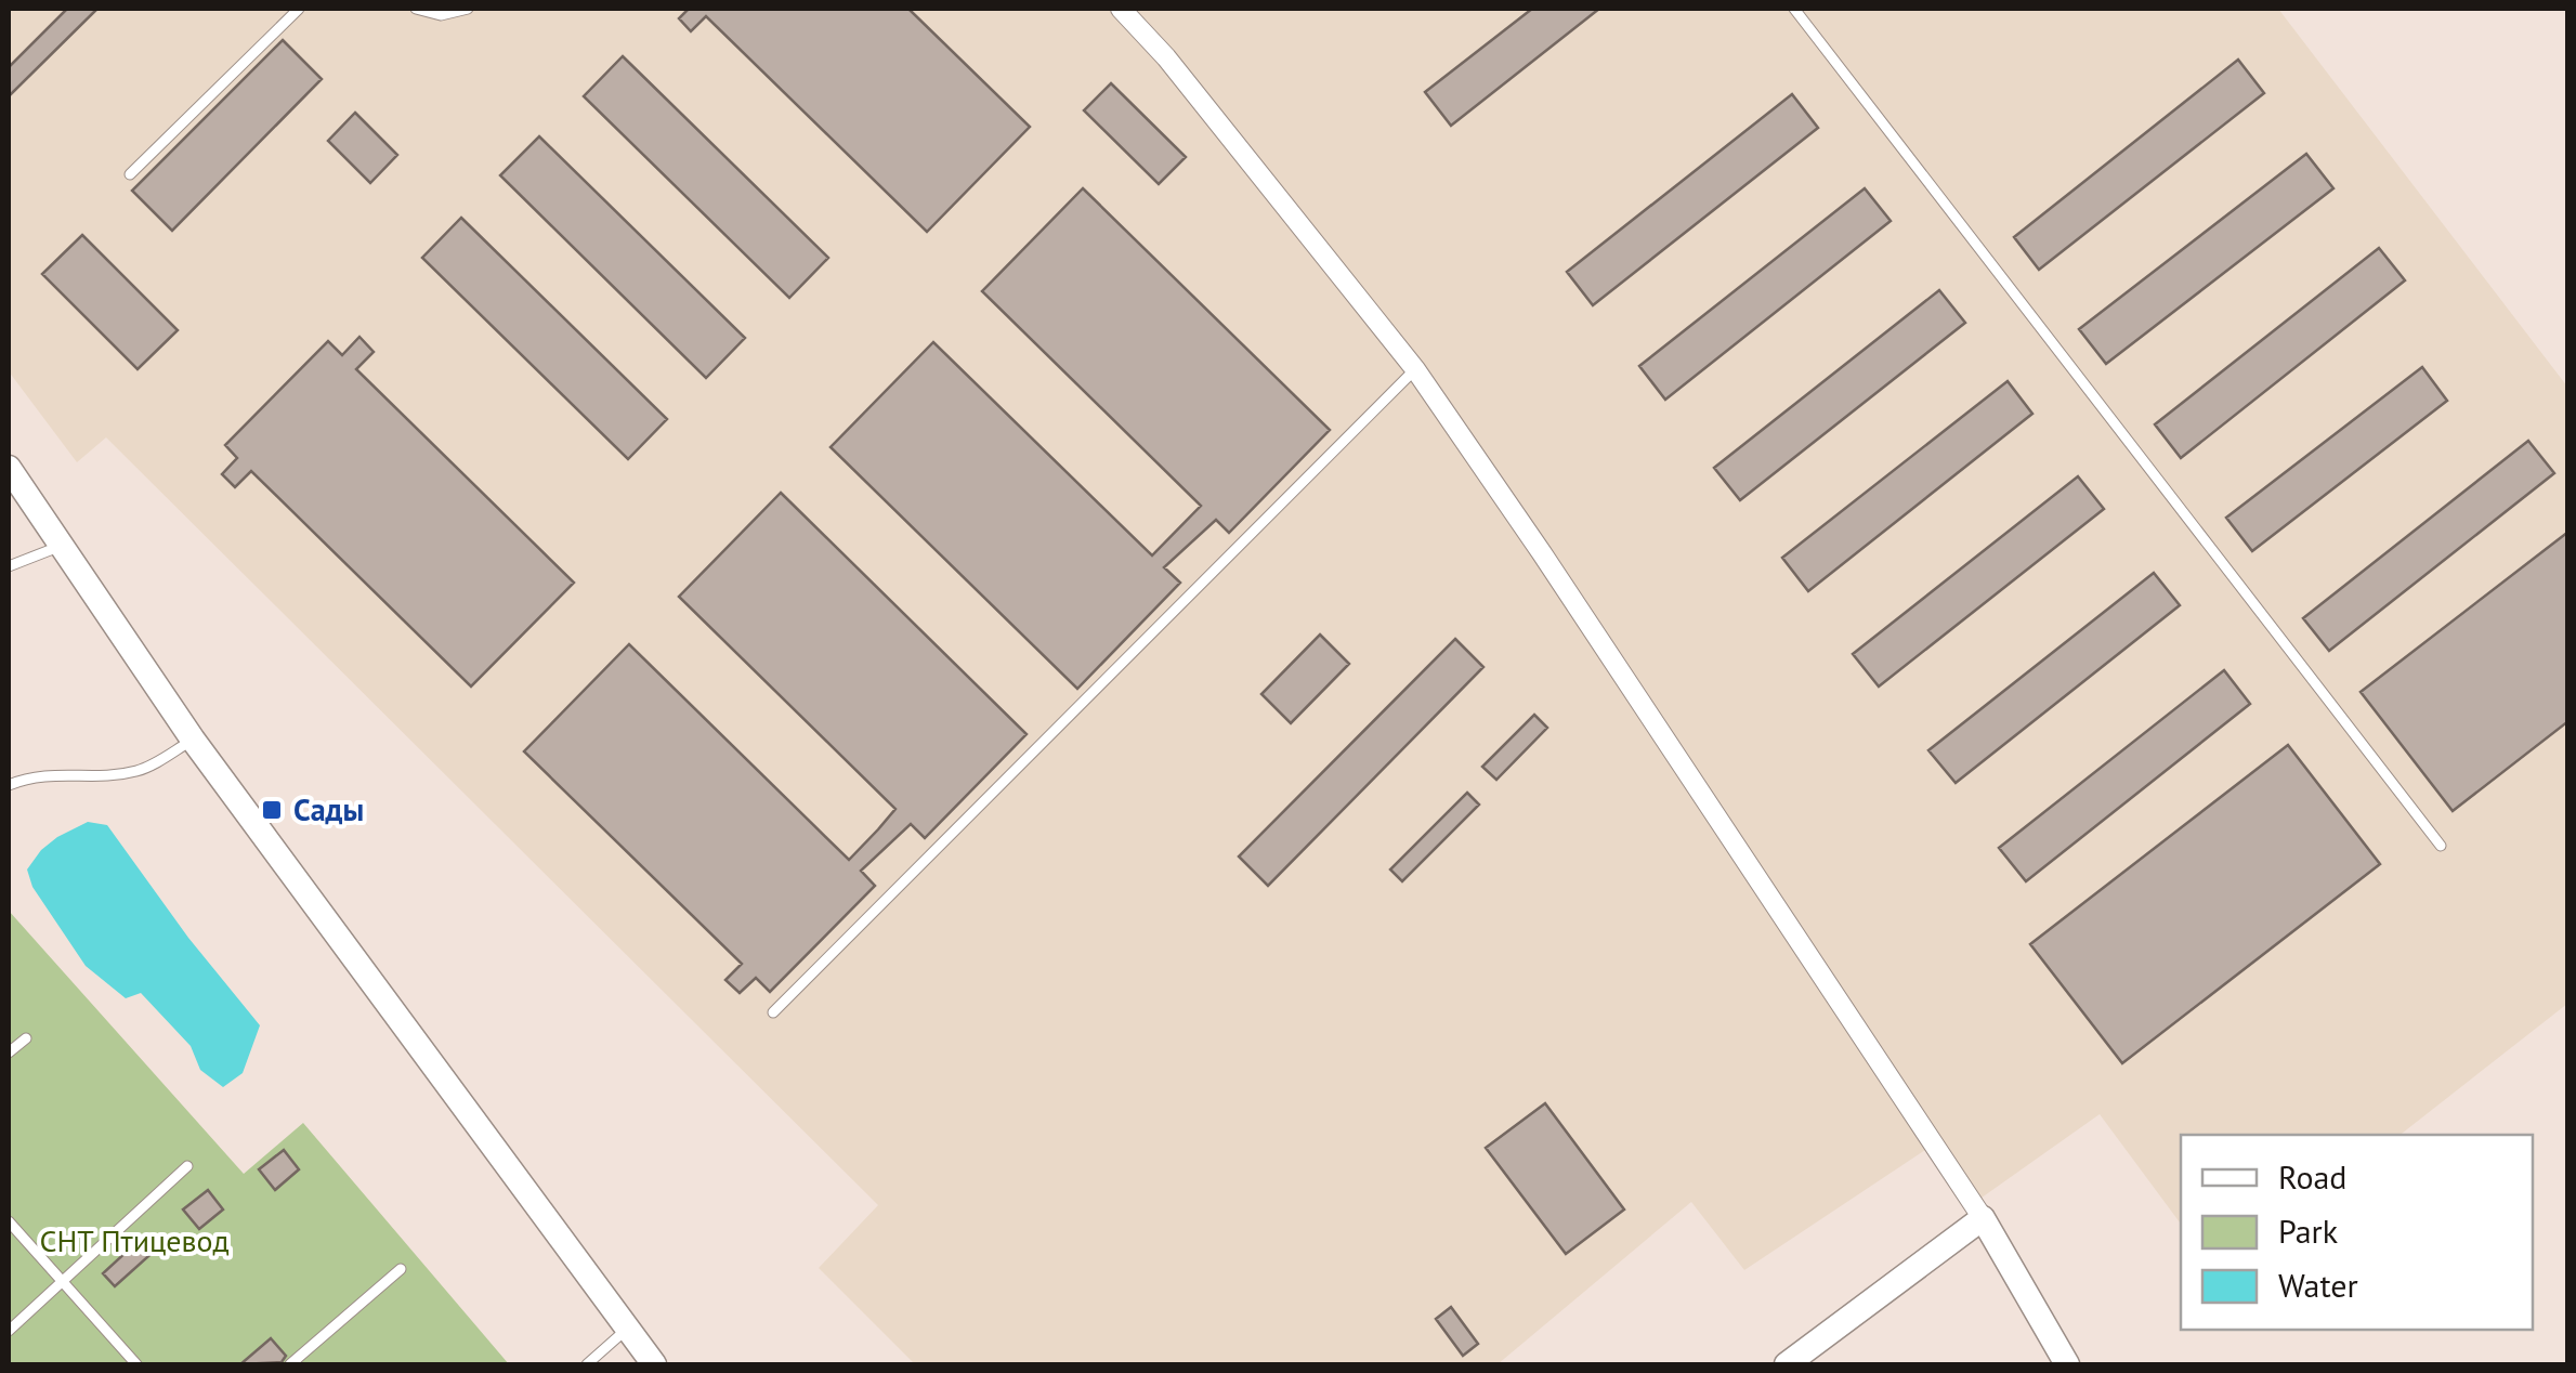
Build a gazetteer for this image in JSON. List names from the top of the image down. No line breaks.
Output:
{"parks":["СНТ Птицевод"],"places":{"transit":["Сады"]},"legend":["Road","Park","Water"]}
